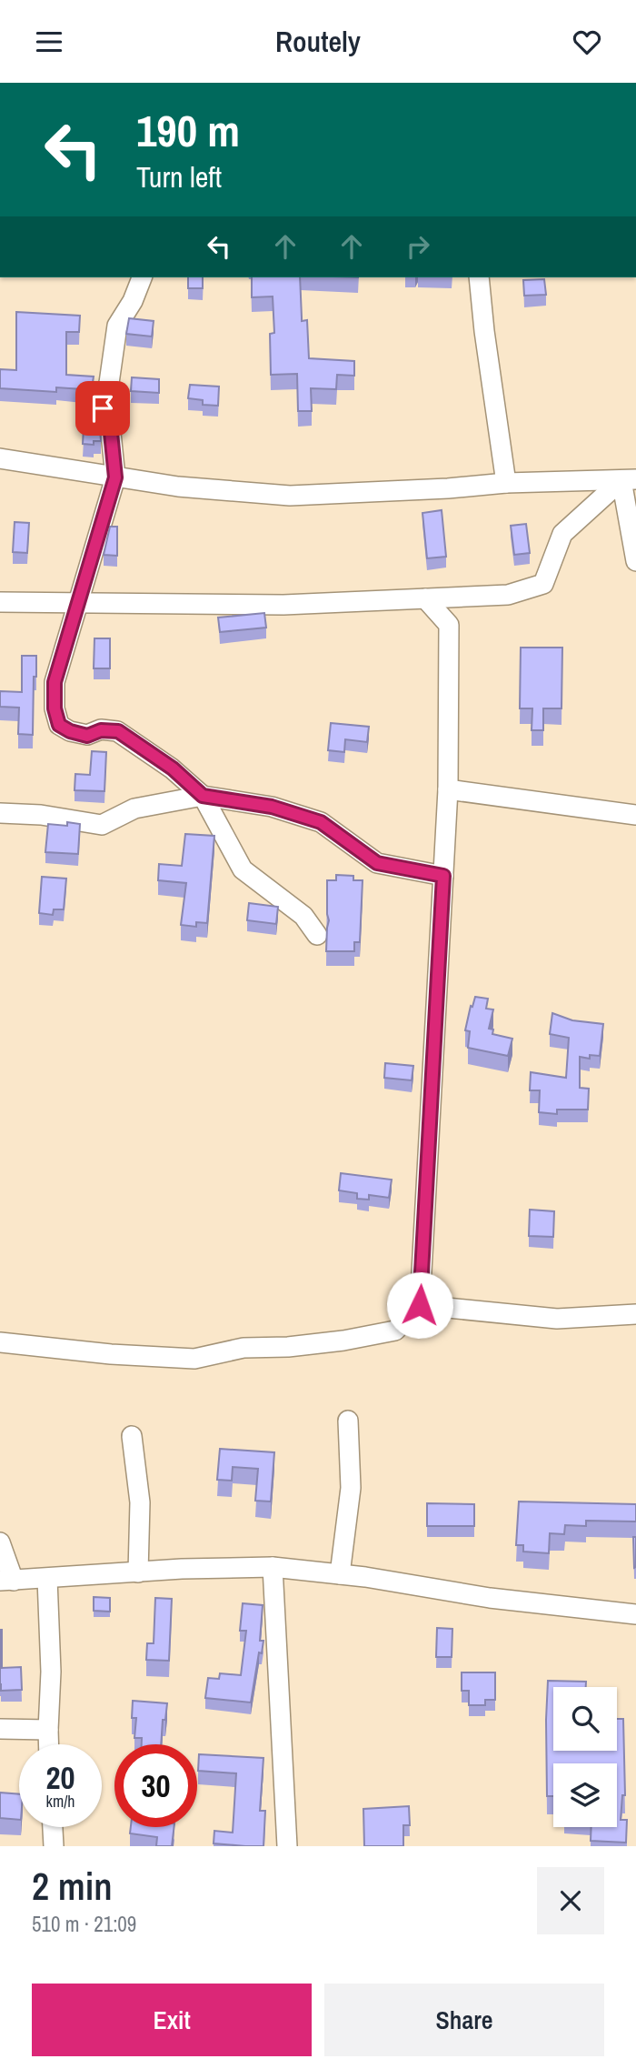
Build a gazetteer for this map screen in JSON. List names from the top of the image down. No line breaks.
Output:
{"page":{"header":"Routely","turn":["190 m","Turn left"],"speed":"20 km/h","limit":"30","heading":["2 min","510 m · 21:09"],"buttons":["Exit","Share"]}}
